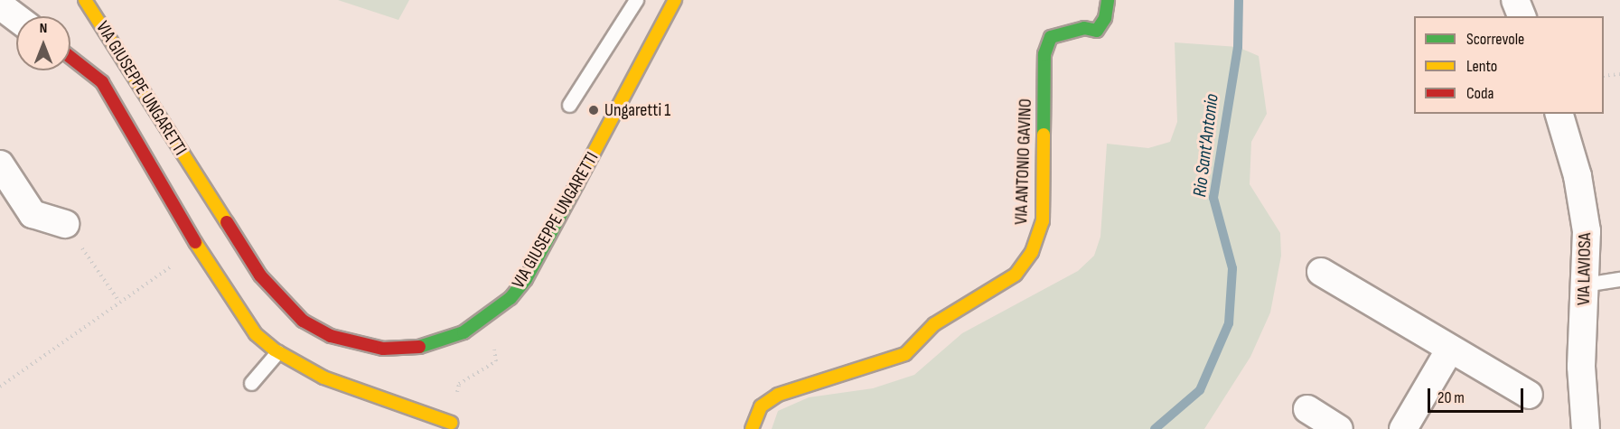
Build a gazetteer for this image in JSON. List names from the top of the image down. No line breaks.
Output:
{"streets":{"street":["VIA GIUSEPPE UNGARETTI","VIA ANTONIO GAVINO","VIA LAVIOSA"]},"water":["Rio Sant'Antonio"],"places":["Ungaretti 1"],"legend":["Scorrevole","Lento","Coda"],"scale_bar":"20 m","north":"top"}
